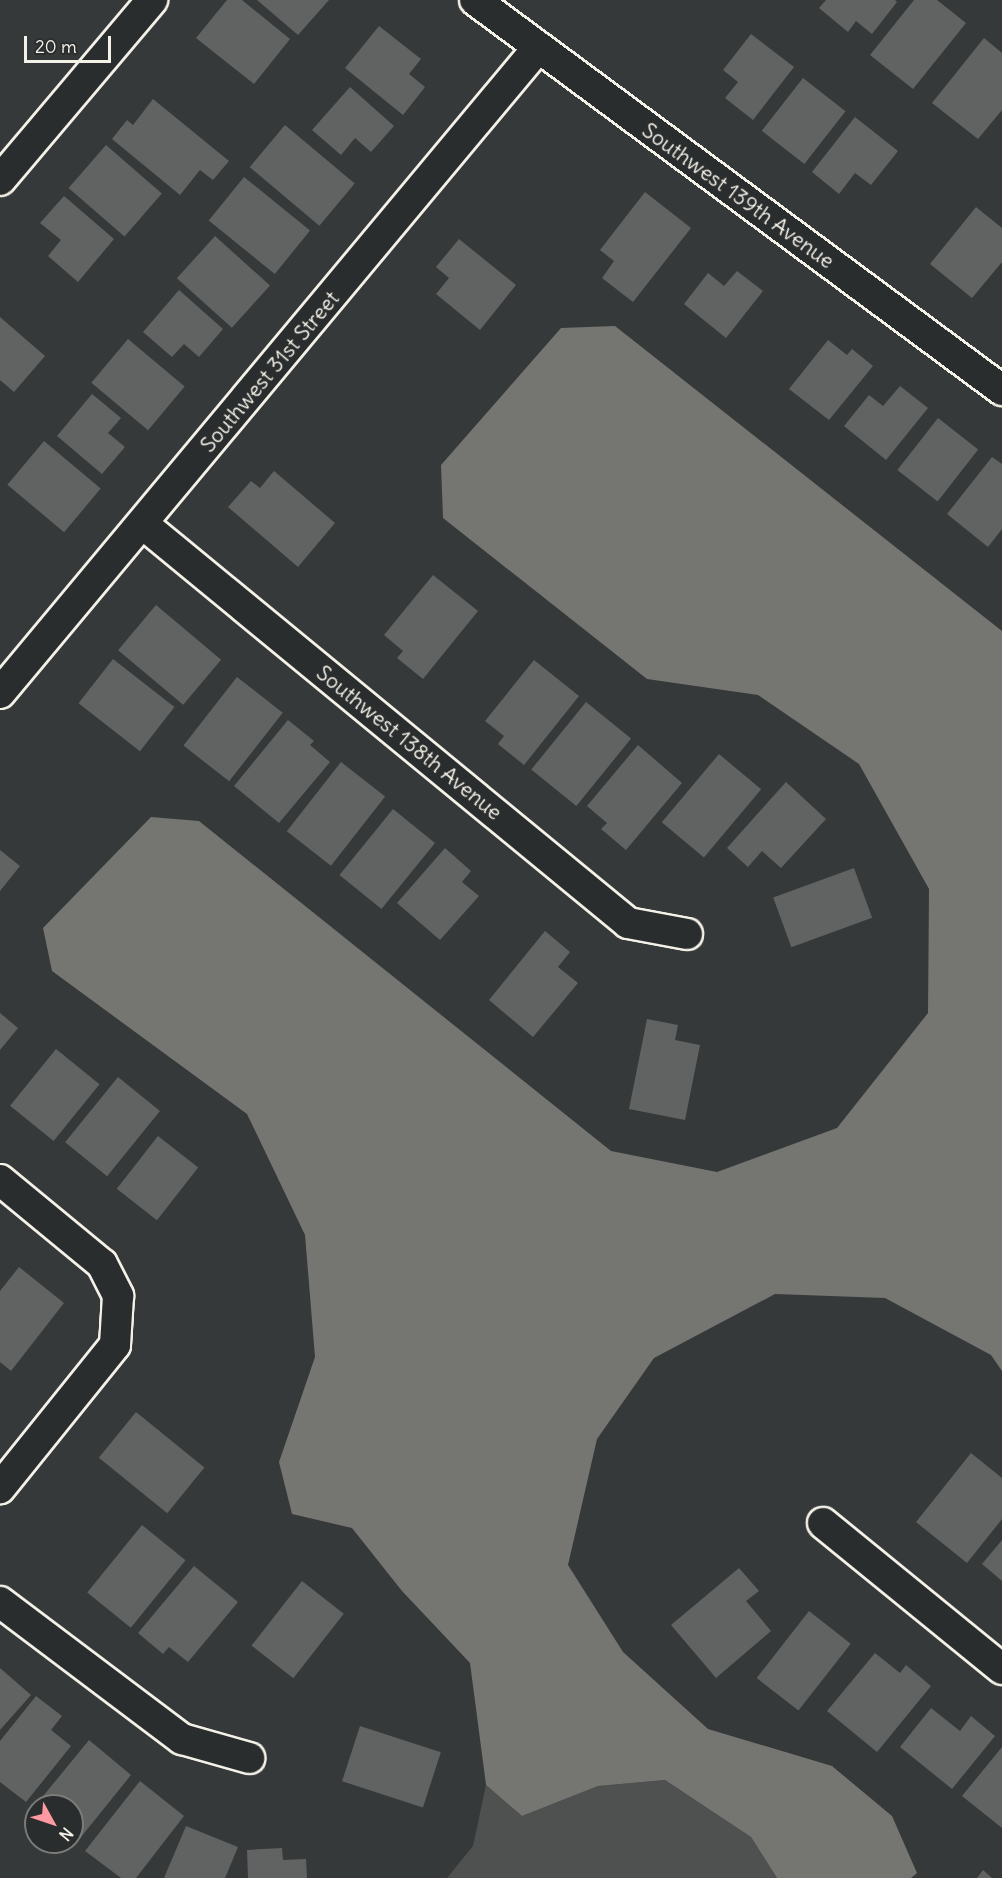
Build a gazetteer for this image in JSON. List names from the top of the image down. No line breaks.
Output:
{"streets":{"street":["Southwest 139th Avenue","Southwest 31st Street","Southwest 138th Avenue"]},"crossings":[["Southwest 139th Avenue","Southwest 31st Street"],["Southwest 31st Street","Southwest 138th Avenue"]],"scale_bar":"20 m","north":"bottom right"}
